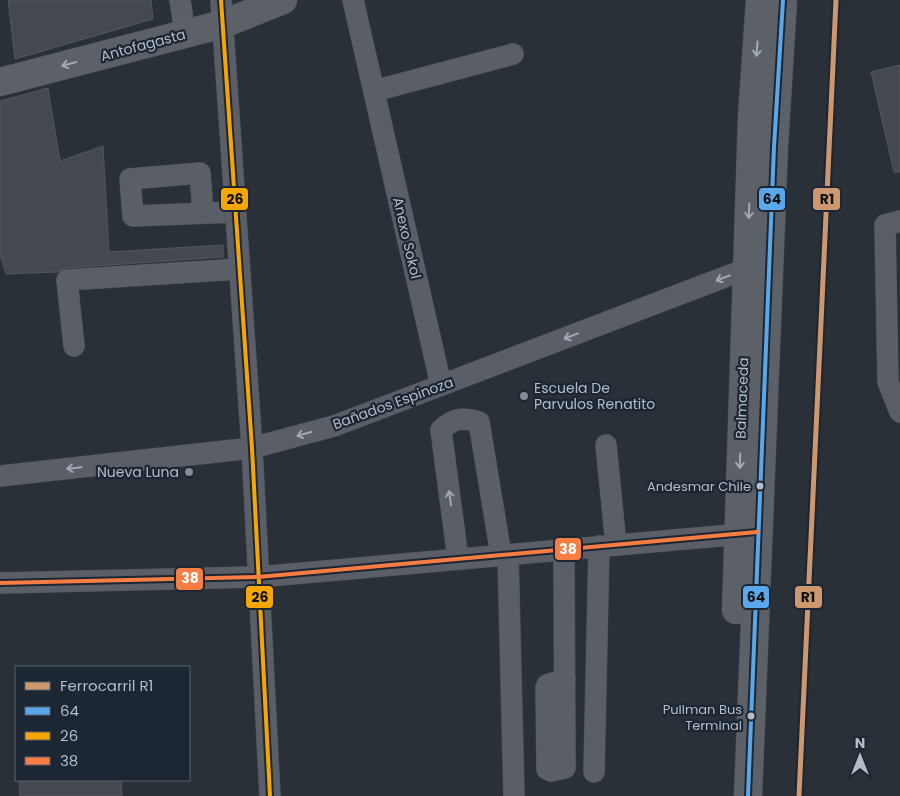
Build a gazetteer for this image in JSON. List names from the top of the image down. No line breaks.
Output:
{"streets":{"main road":["Antofagasta","Balmaceda"],"street":["Anexo Sokol","Bañados Espinoza"]},"crossings":[["Anexo Sokol","Bañados Espinoza"],["Balmaceda","Bañados Espinoza"]],"one_way":["Antofagasta"],"places":["Escuela De Parvulos Renatito","Nueva Luna","Andesmar Chile","Pullman Bus Terminal"],"lines":["rail line R1","transit line 64","transit line 26","transit line 38"],"legend":["Ferrocarril R1","64","26","38"],"north":"top"}
